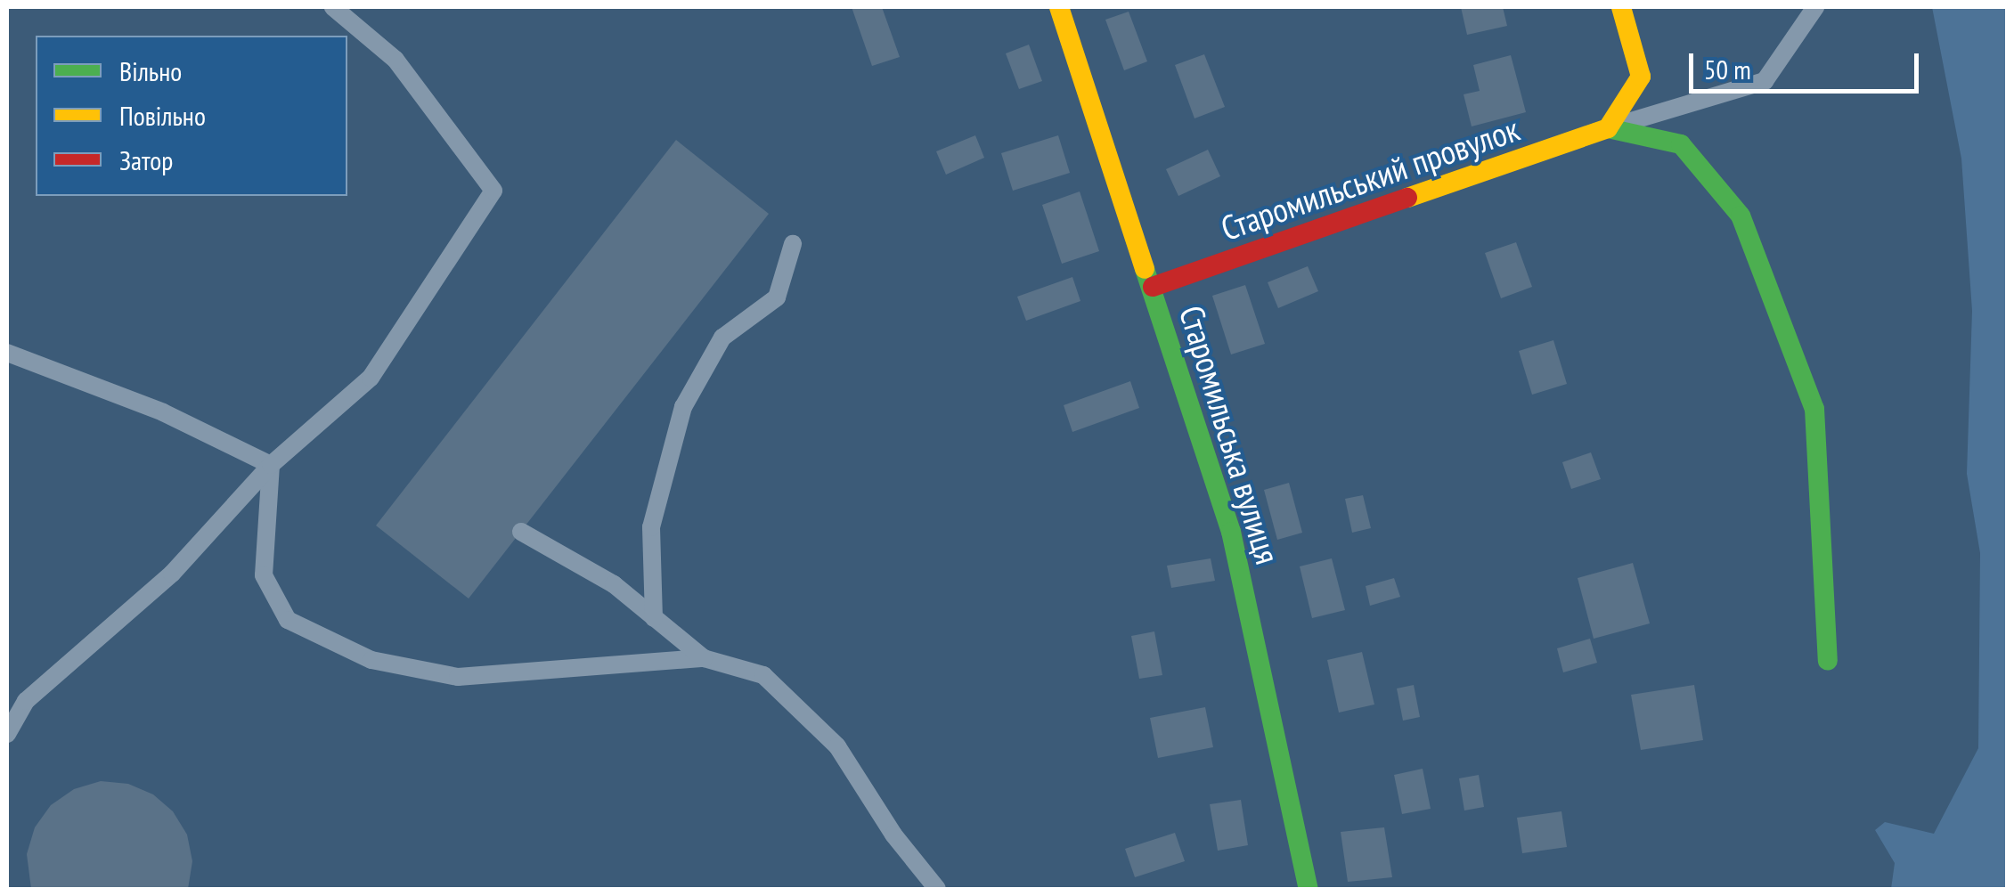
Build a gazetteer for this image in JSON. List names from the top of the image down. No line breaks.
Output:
{"streets":{"street":["Старомильський провулок","Старомильська вулиця"]},"crossings":[["Старомильський провулок","Старомильська вулиця"]],"legend":["Вільно","Повільно","Затор"],"scale_bar":"50 m"}
